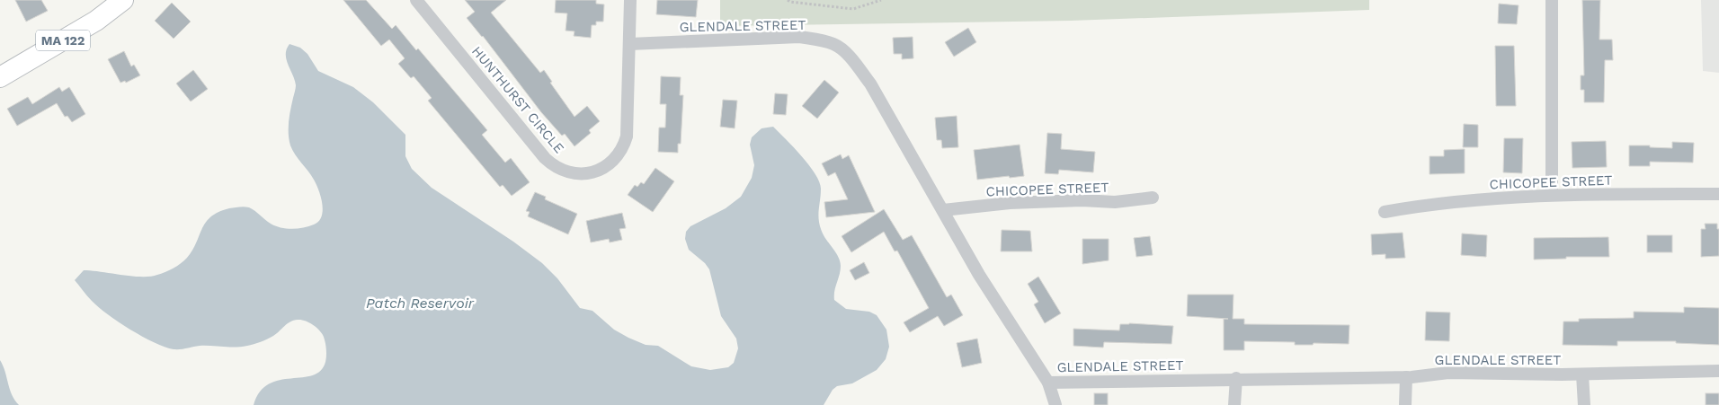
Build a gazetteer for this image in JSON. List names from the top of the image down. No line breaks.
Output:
{"streets":{"main road":["MA 122"],"street":["GLENDALE STREET","HUNTHURST CIRCLE","CHICOPEE STREET"]},"crossings":[["GLENDALE STREET","HUNTHURST CIRCLE"],["GLENDALE STREET","CHICOPEE STREET"]],"water":["Patch Reservoir"]}
